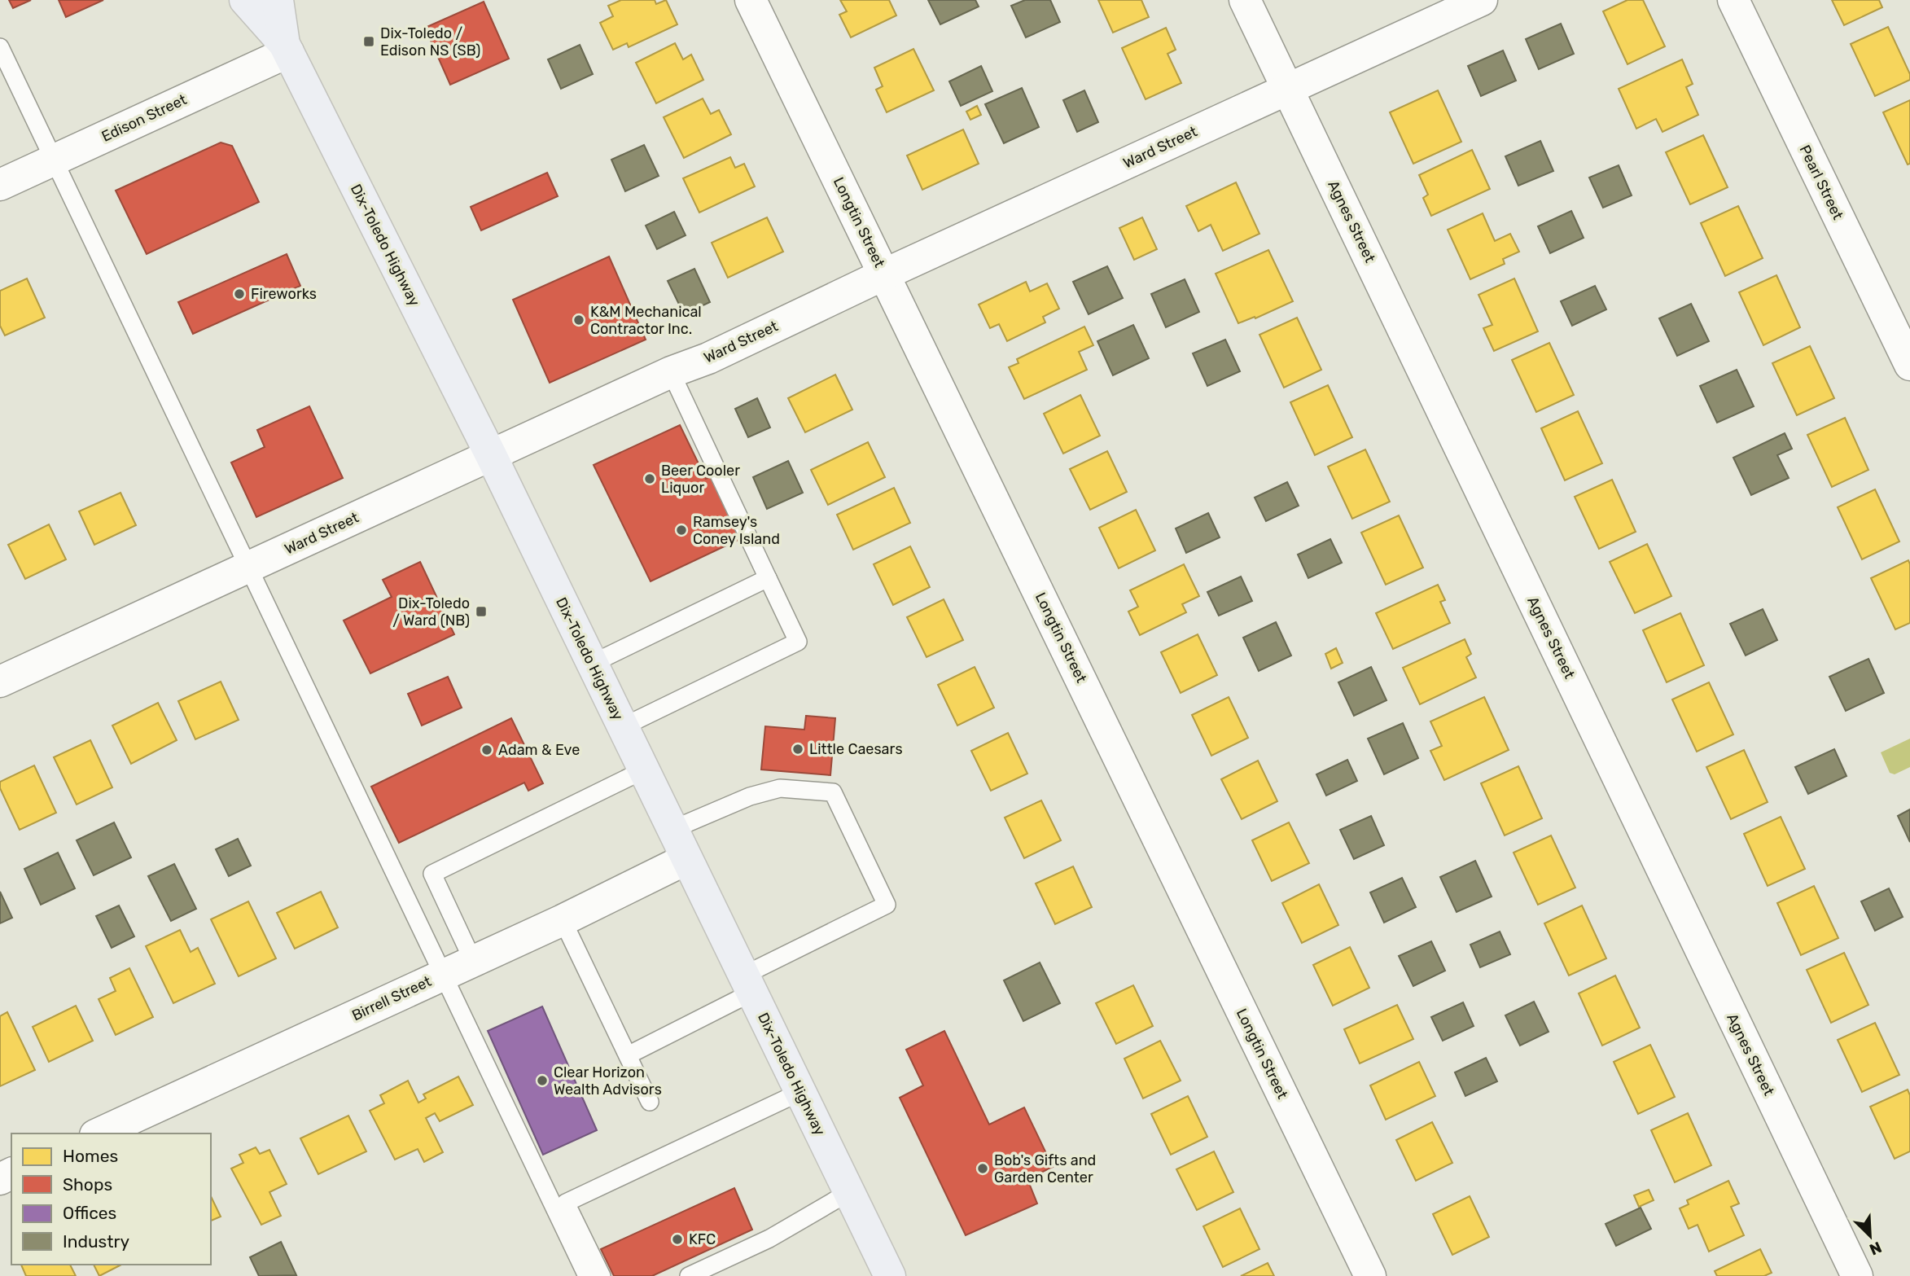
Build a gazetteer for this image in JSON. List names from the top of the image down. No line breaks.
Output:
{"streets":{"main road":["Dix-Toledo Highway"],"street":["Edison Street","Ward Street","Pearl Street","Agnes Street","Longtin Street","Birrell Street"]},"crossings":[["Edison Street","Dix-Toledo Highway"],["Ward Street","Agnes Street"],["Ward Street","Longtin Street"],["Ward Street","Dix-Toledo Highway"],["Dix-Toledo Highway","Birrell Street"]],"places":{"transit":["Dix-Toledo / Edison NS (SB)","Dix-Toledo / Ward (NB)"],"other":["Fireworks","K&M Mechanical Contractor Inc.","Beer Cooler Liquor","Ramsey's Coney Island","Little Caesars","Adam & Eve","Clear Horizon Wealth Advisors","Bob's Gifts and Garden Center","KFC"]},"legend":["Homes","Shops","Offices","Industry"],"north":"bottom right"}
